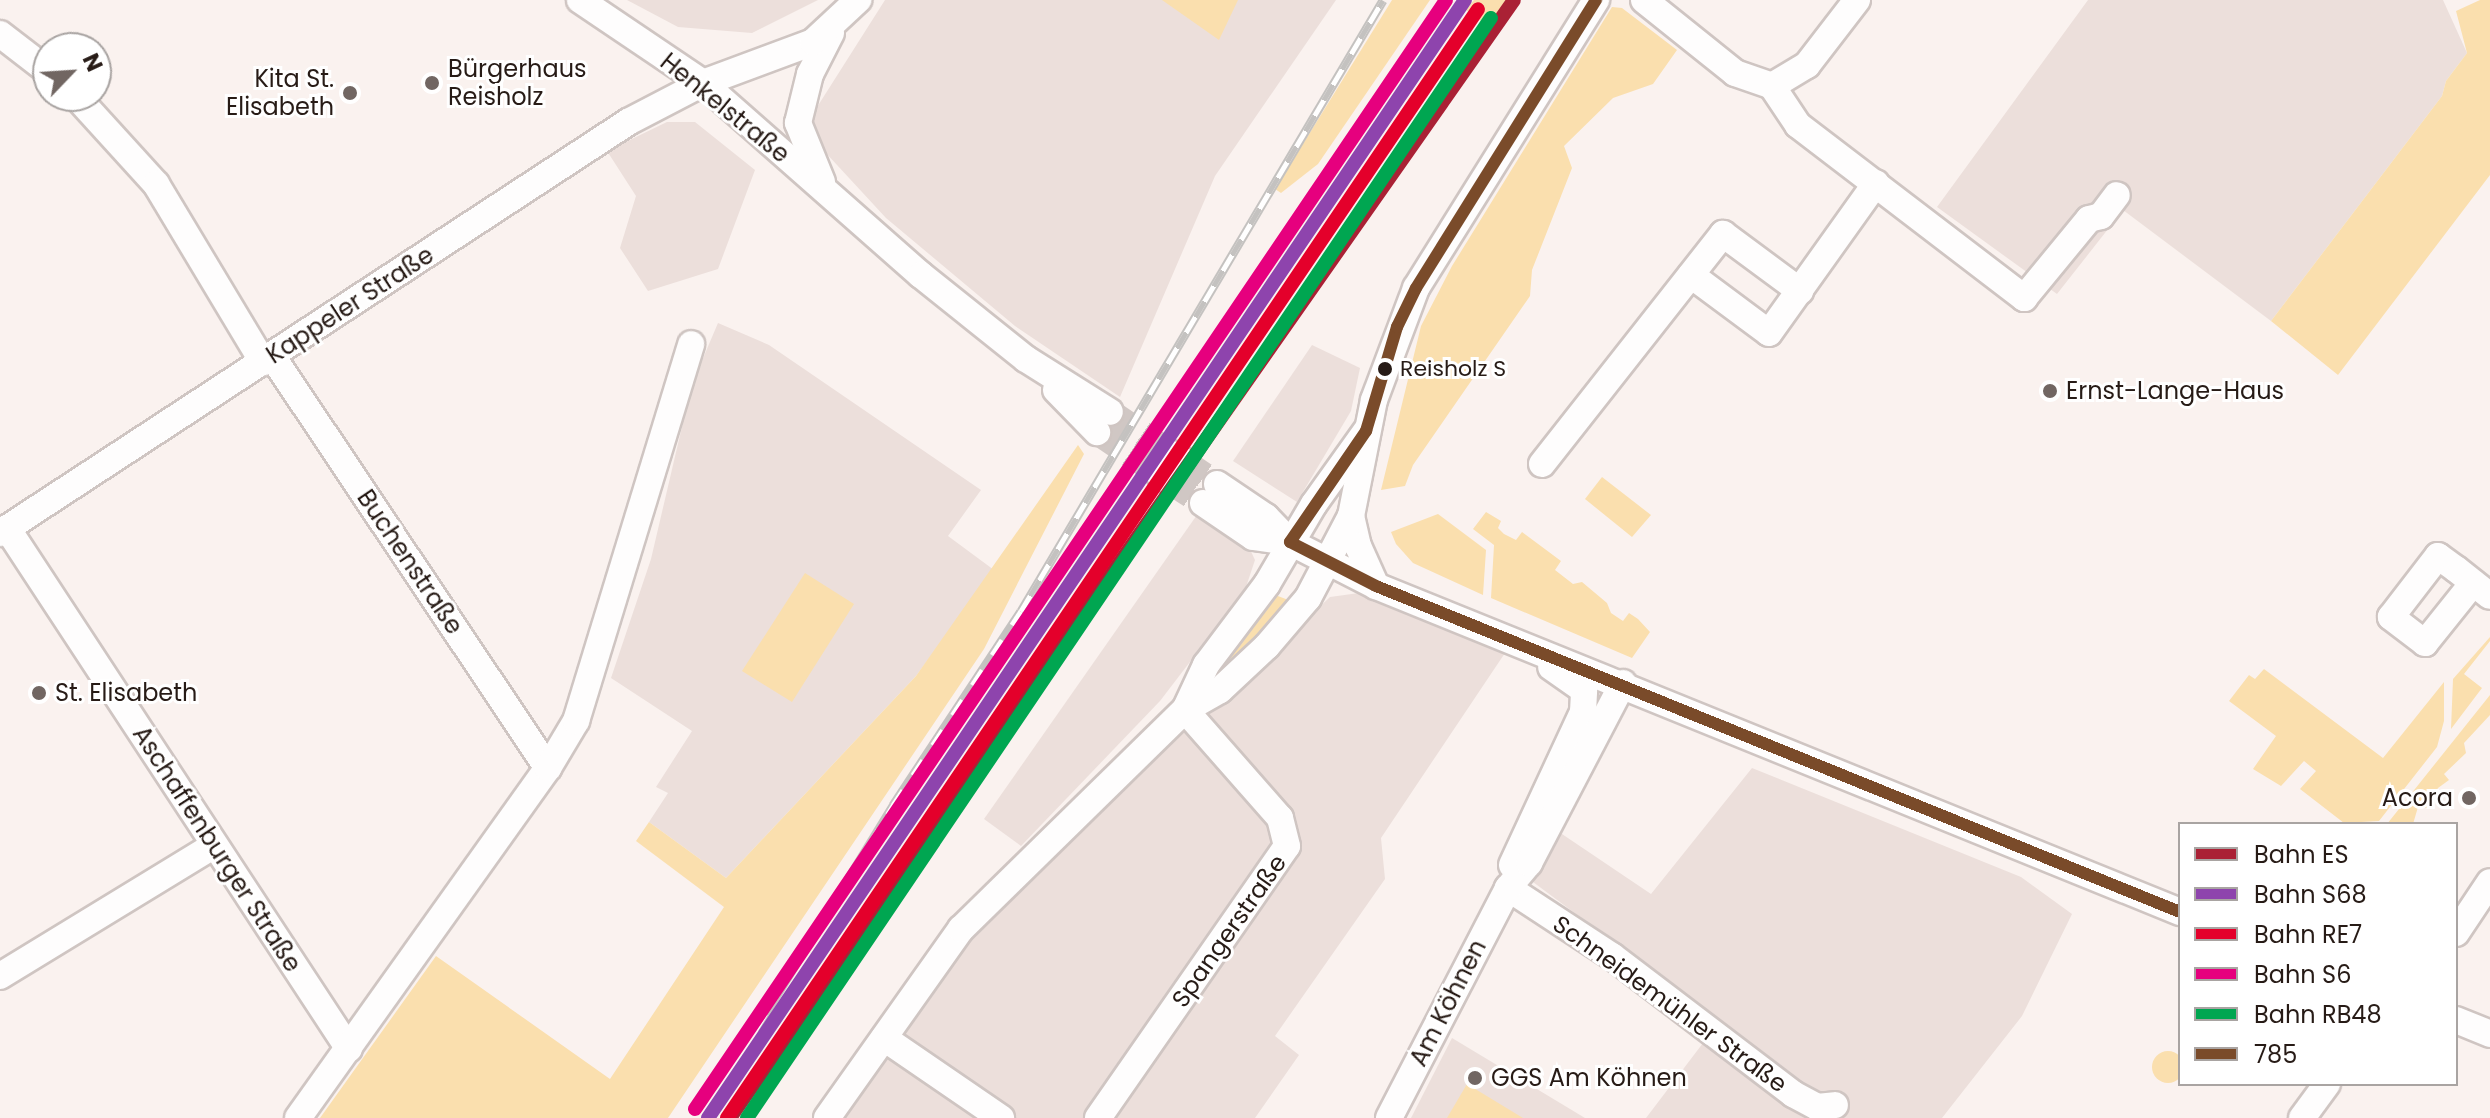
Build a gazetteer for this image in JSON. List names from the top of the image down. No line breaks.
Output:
{"streets":{"street":["Henkelstraße","Kappeler Straße","Buchenstraße","Aschaffenburger Straße","Spangerstraße","Am Köhnen","Schneidemühler Straße"]},"crossings":[["Henkelstraße","Kappeler Straße"],["Kappeler Straße","Buchenstraße"],["Kappeler Straße","Aschaffenburger Straße"],["Am Köhnen","Schneidemühler Straße"]],"places":["Bürgerhaus Reisholz","Kita St. Elisabeth","Reisholz S","Ernst-Lange-Haus","St. Elisabeth","Acora","GGS Am Köhnen"],"lines":["rail line ES","rail line S68","rail line S6","transit line 785","rail line RE7","rail line RB48"],"legend":["Bahn ES","Bahn S68","Bahn RE7","Bahn S6","Bahn RB48","785"],"north":"top right"}
